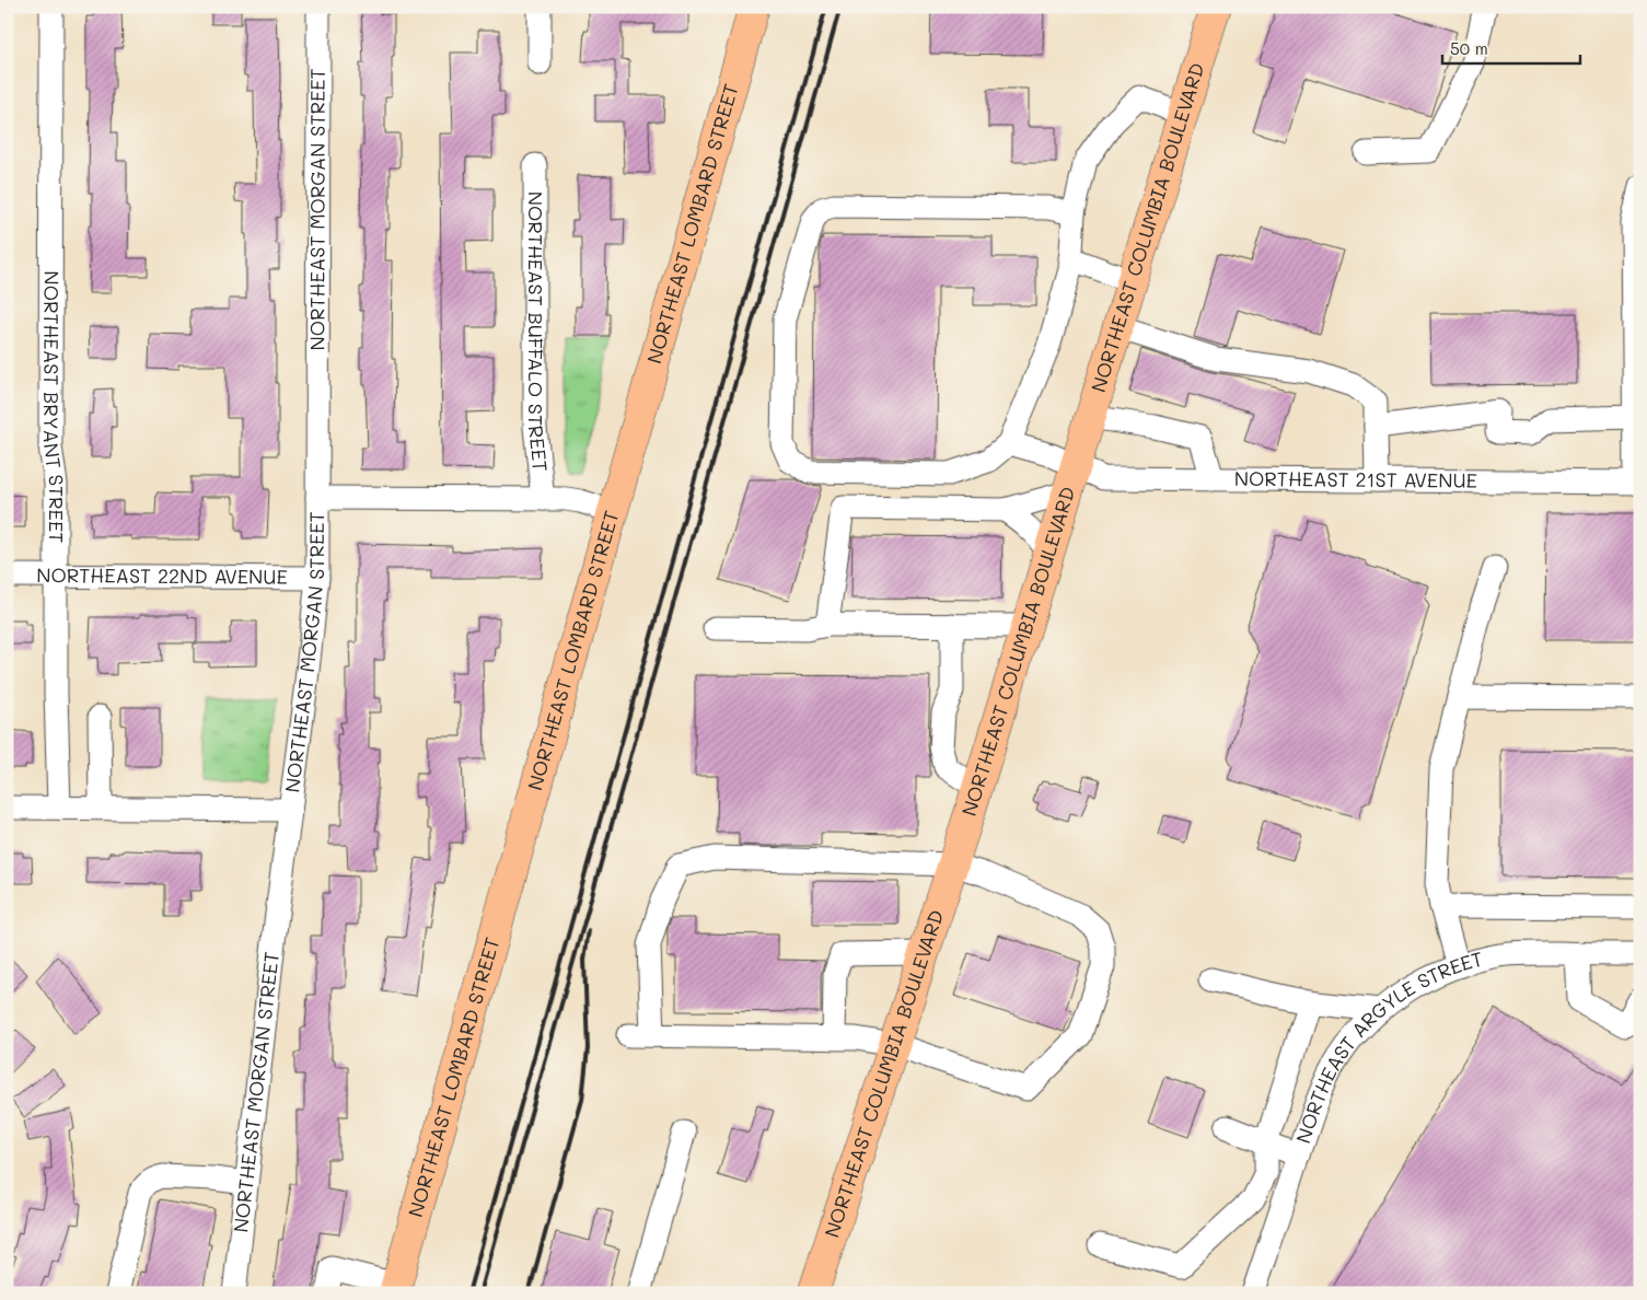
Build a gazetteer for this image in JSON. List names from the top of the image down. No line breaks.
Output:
{"streets":{"main road":["NORTHEAST LOMBARD STREET","NORTHEAST COLUMBIA BOULEVARD"],"street":["NORTHEAST MORGAN STREET","NORTHEAST BUFFALO STREET","NORTHEAST BRYANT STREET","NORTHEAST 21ST AVENUE","NORTHEAST 22ND AVENUE","NORTHEAST ARGYLE STREET"]},"crossings":[["NORTHEAST MORGAN STREET","NORTHEAST 22ND AVENUE"],["NORTHEAST COLUMBIA BOULEVARD","NORTHEAST 21ST AVENUE"],["NORTHEAST BRYANT STREET","NORTHEAST 22ND AVENUE"]],"scale_bar":"50 m"}
